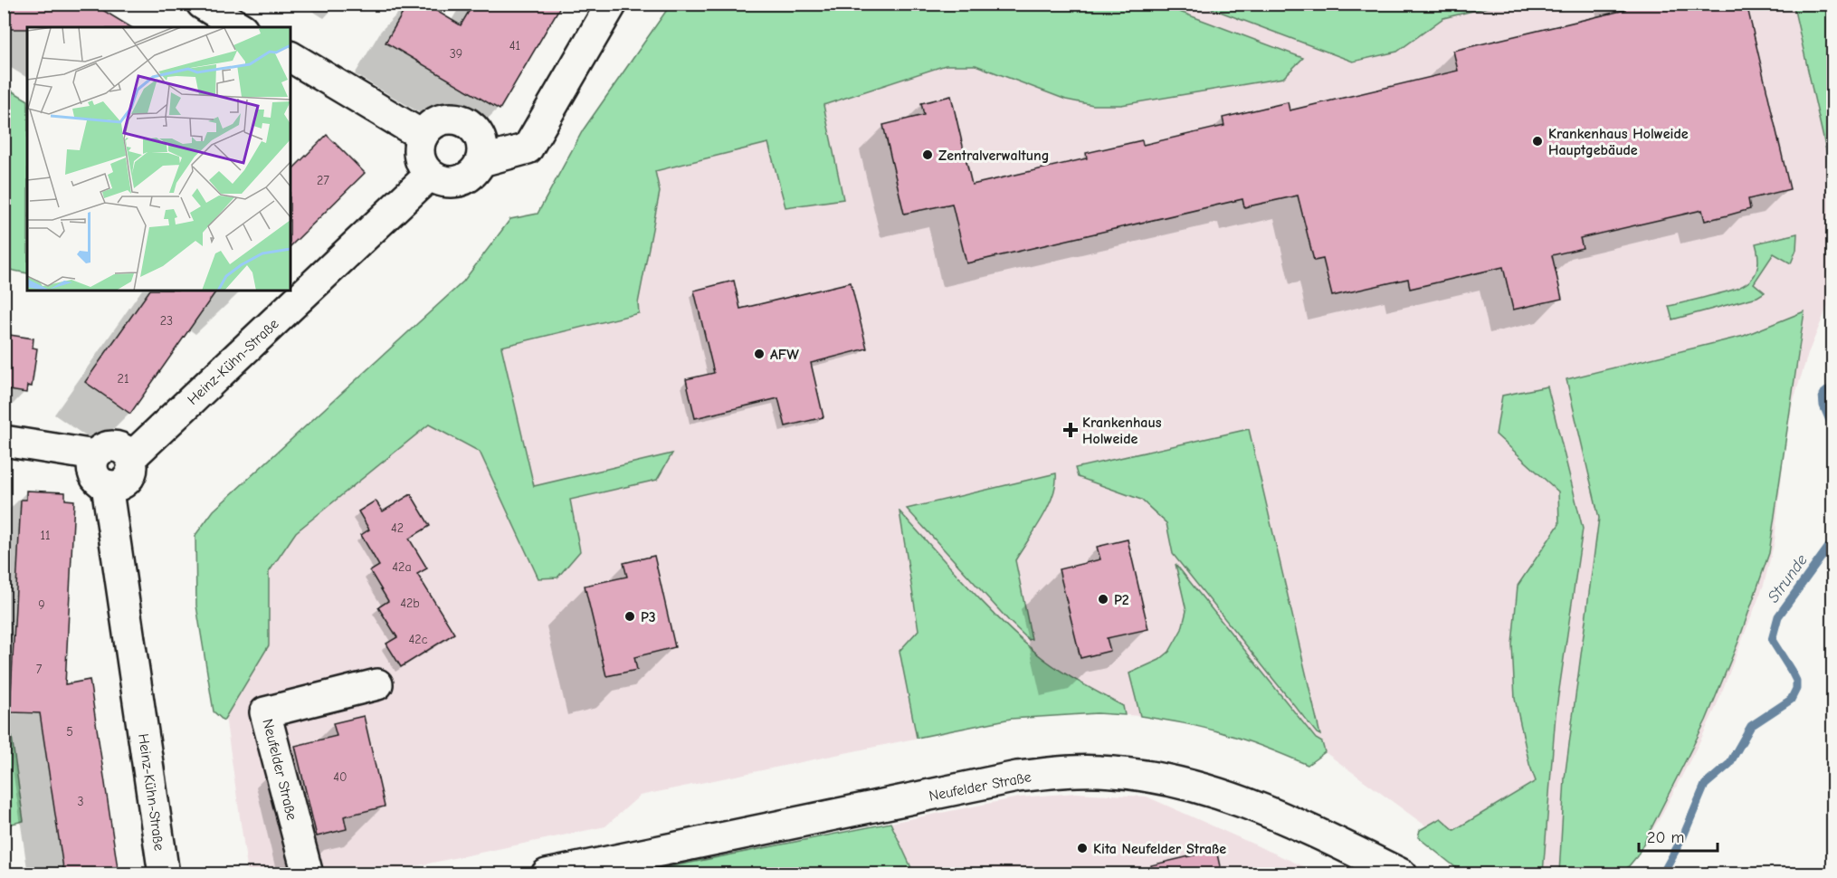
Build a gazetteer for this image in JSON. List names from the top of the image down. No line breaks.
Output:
{"streets":{"street":["Heinz-Kühn-Straße","Neufelder Straße"]},"water":["Strunde"],"places":{"other":["Krankenhaus Holweide Hauptgebäude","Zentralverwaltung","AFW","P2","P3","Kita Neufelder Straße"],"health":["Krankenhaus Holweide"]},"house_numbers":["41","39","27","23","21","42","11","42a","42b","9","42c","7","5","40","3"],"scale_bar":"20 m"}
